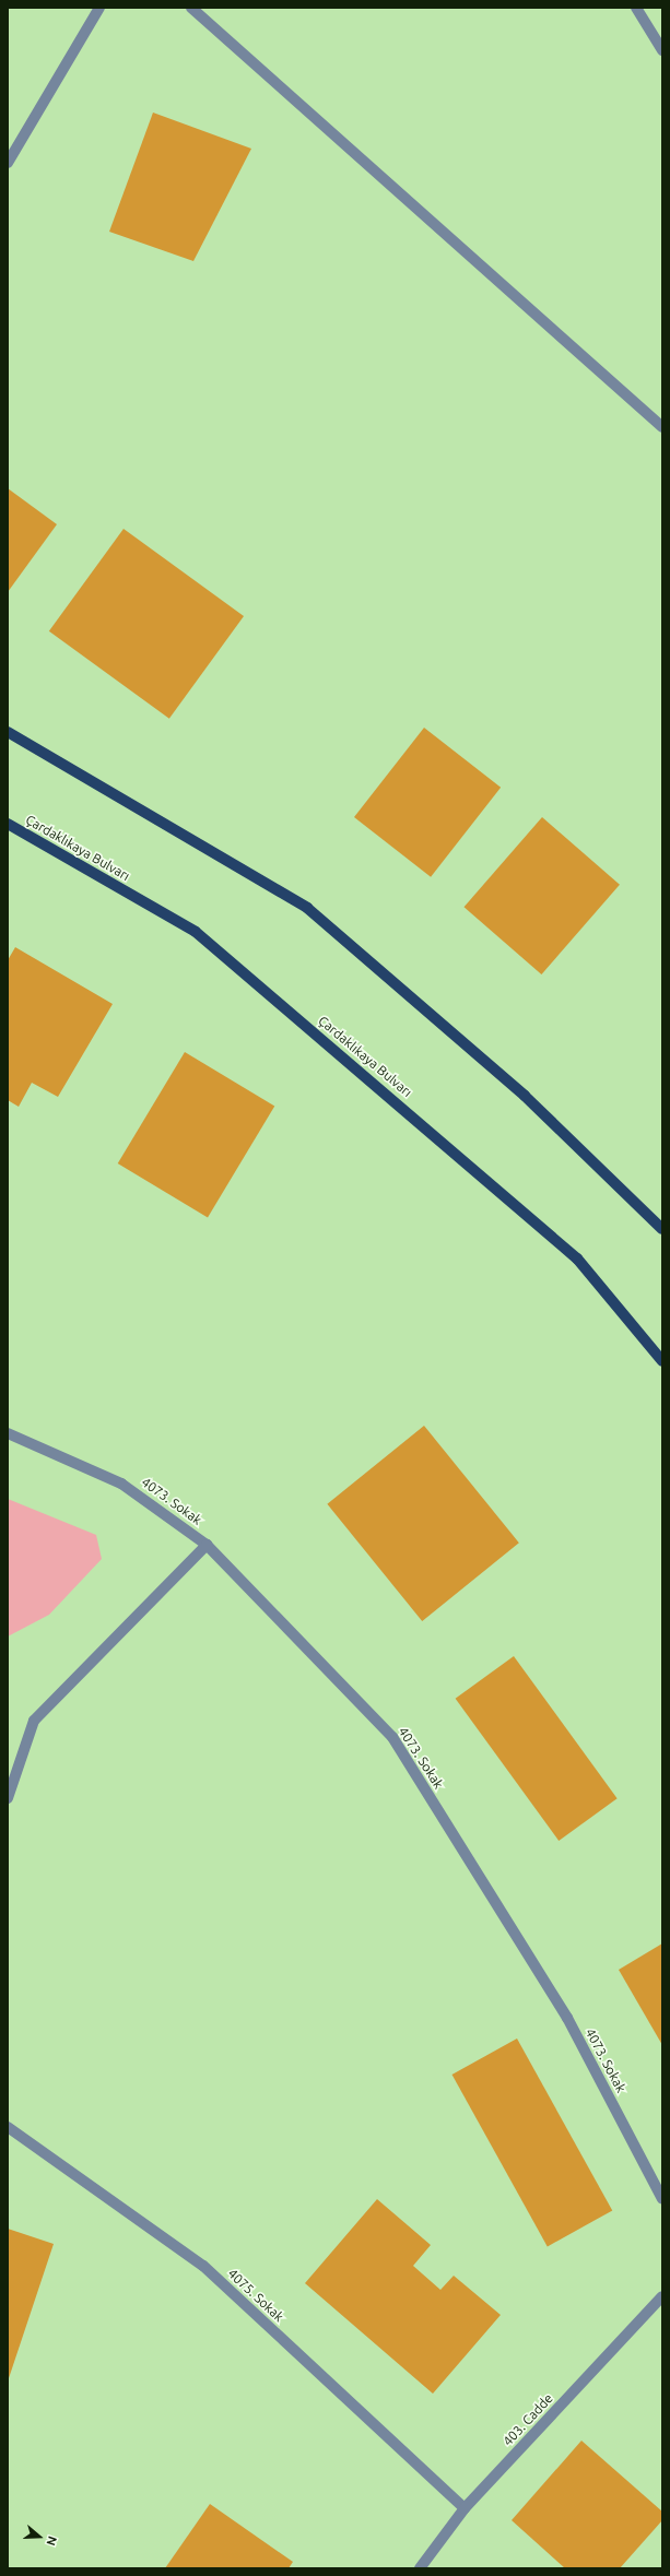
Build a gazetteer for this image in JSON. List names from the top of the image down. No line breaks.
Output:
{"streets":{"main road":["Çardaklıkaya Bulvarı"],"street":["4073. Sokak","4075. Sokak","403. Cadde"]},"crossings":[["4075. Sokak","403. Cadde"]],"north":"right"}
